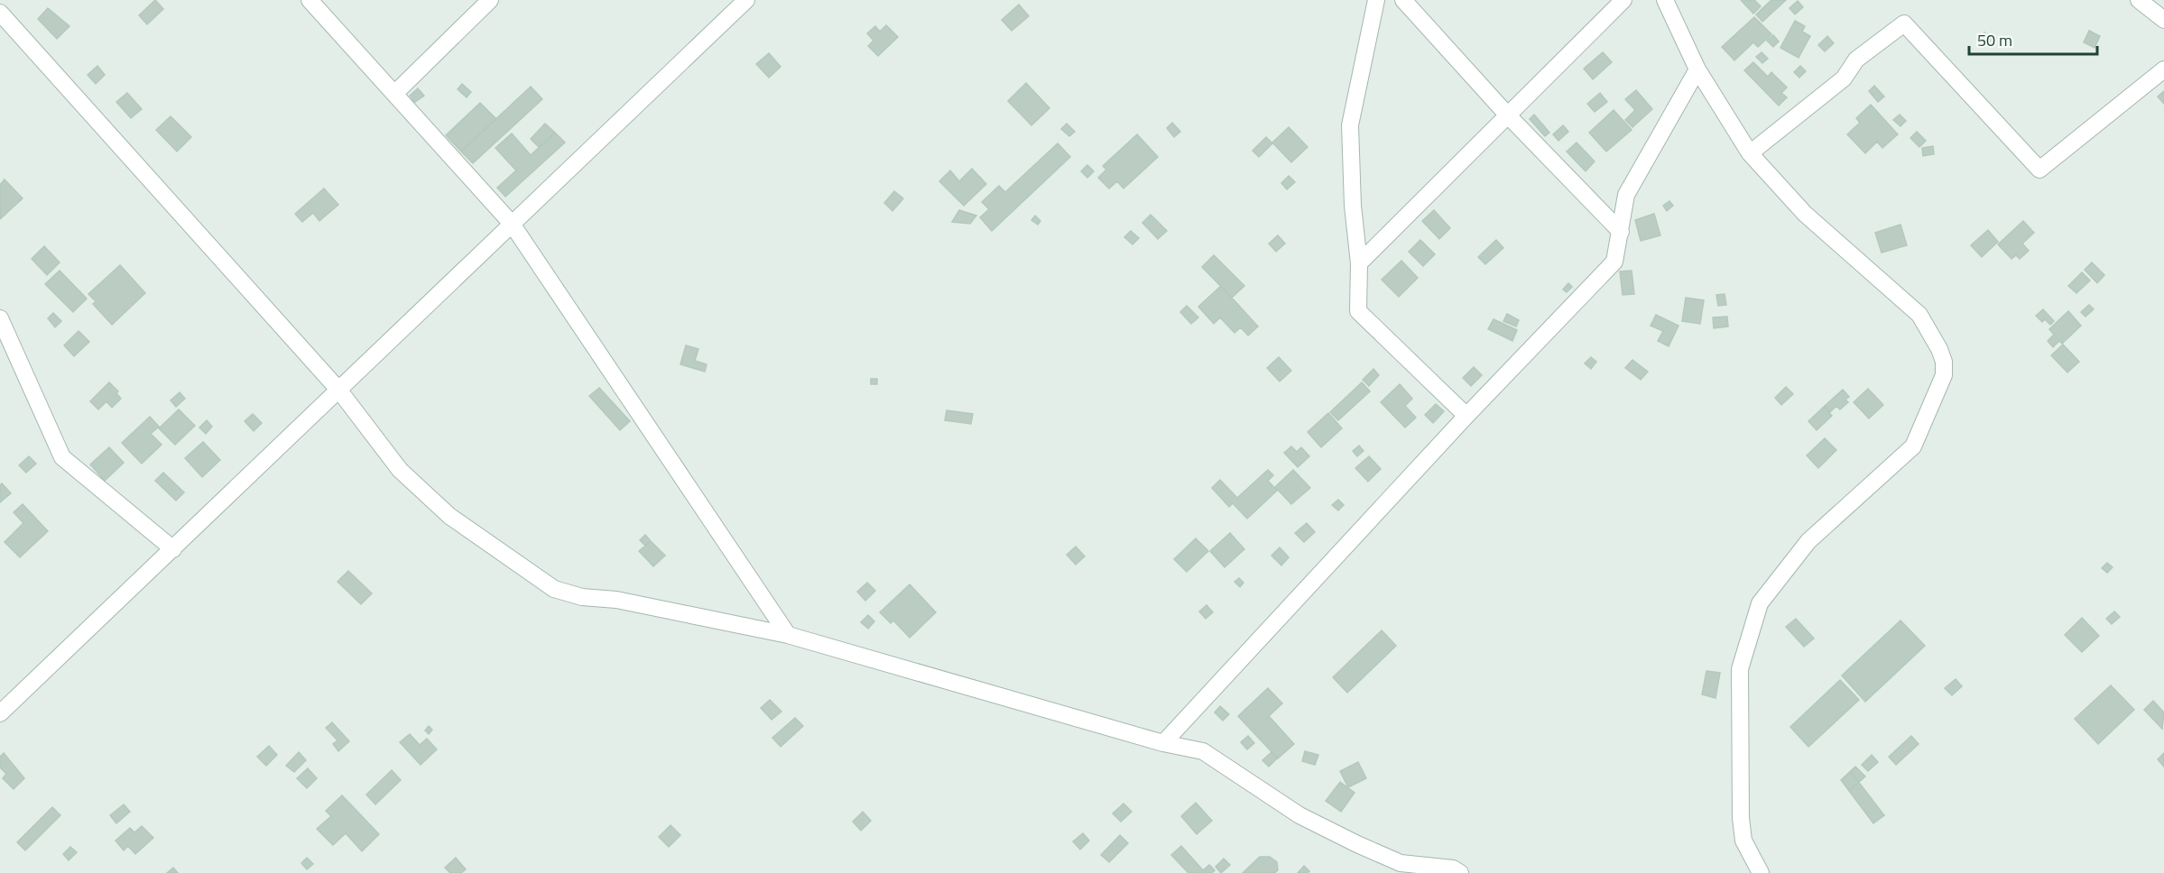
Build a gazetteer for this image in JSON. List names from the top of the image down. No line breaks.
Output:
{"scale_bar":"50 m"}
